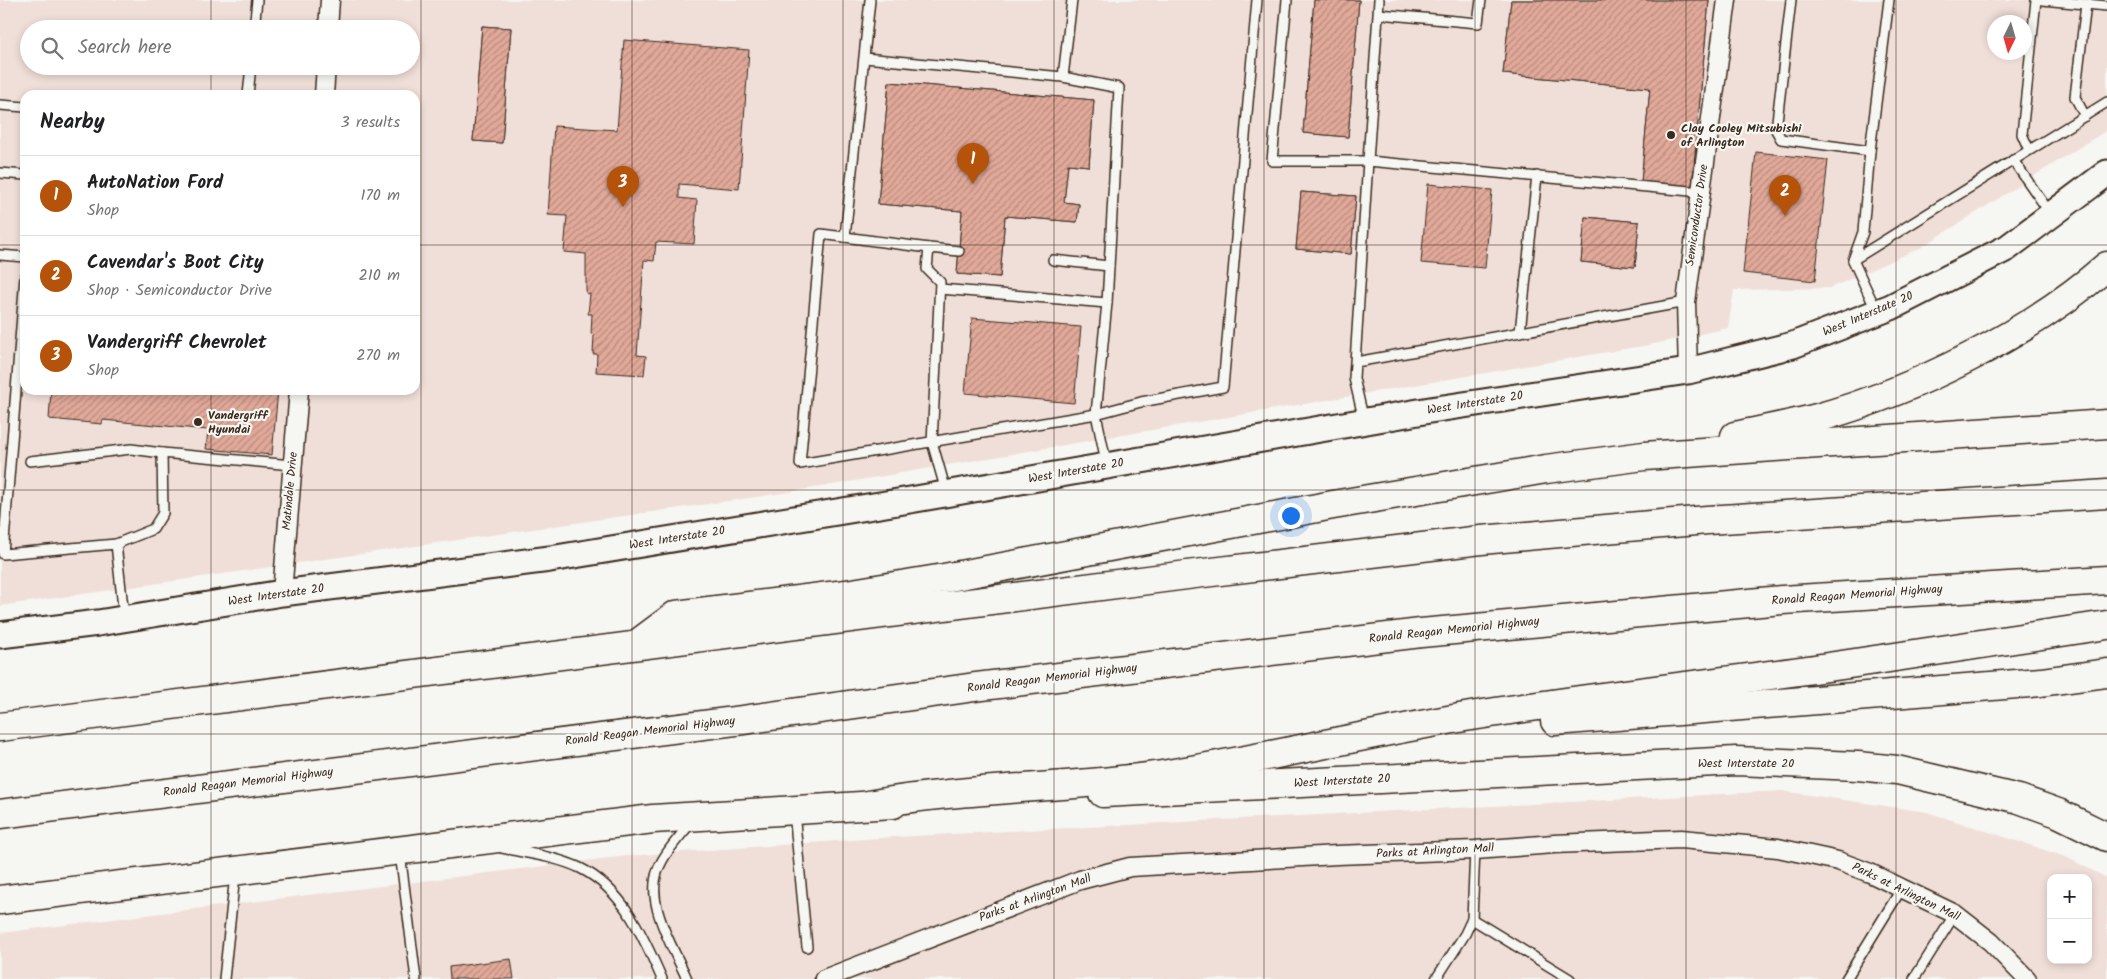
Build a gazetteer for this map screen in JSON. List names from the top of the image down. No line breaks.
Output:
{"streets":{"main road":["West Interstate 20","Ronald Reagan Memorial Highway"],"street":["Semiconductor Drive","Matindale Drive","Parks at Arlington Mall"]},"crossings":[["Semiconductor Drive","West Interstate 20"],["West Interstate 20","Matindale Drive"]],"places":["Clay Cooley Mitsubishi of Arlington","Vandergriff Hyundai"],"north":"bottom","page":{"search":"Search here","heading":["Nearby","3 results"],"pins":["1","3","2"],"list":[{"mark":"1","name":"AutoNation Ford","note":"Shop","value":"170 m"},{"mark":"2","name":"Cavendar's Boot City","note":"Shop · Semiconductor Drive","value":"210 m"},{"mark":"3","name":"Vandergriff Chevrolet","note":"Shop","value":"270 m"}],"map_buttons":["+","−"]}}
